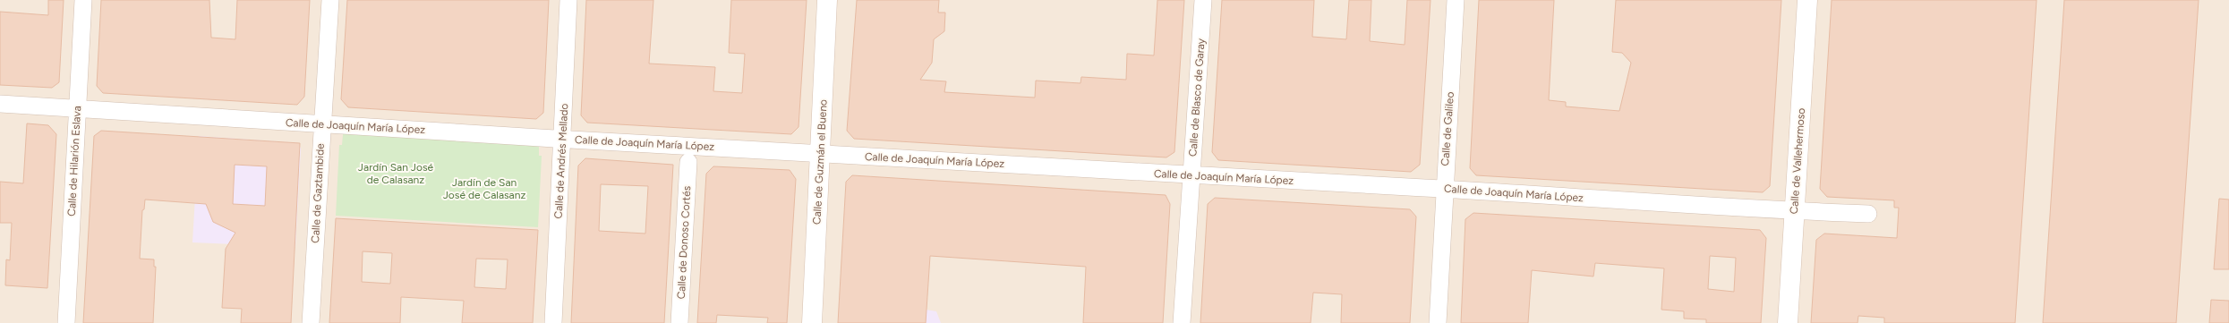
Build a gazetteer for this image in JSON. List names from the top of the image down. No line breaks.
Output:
{"streets":{"street":["Calle de Blasco de Garay","Calle de Joaquín María López","Calle de Galileo","Calle de Hilarión Eslava","Calle de Andrés Mellado","Calle de Vallehermoso","Calle de Guzmán el Bueno","Calle de Gaztambide","Calle de Donoso Cortés"]},"crossings":[["Calle de Blasco de Garay","Calle de Joaquín María López"],["Calle de Joaquín María López","Calle de Galileo"],["Calle de Joaquín María López","Calle de Hilarión Eslava"],["Calle de Joaquín María López","Calle de Andrés Mellado"],["Calle de Joaquín María López","Calle de Vallehermoso"],["Calle de Joaquín María López","Calle de Guzmán el Bueno"],["Calle de Joaquín María López","Calle de Gaztambide"]],"parks":["Jardín San José de Calasanz","Jardín de San José de Calasanz"]}
